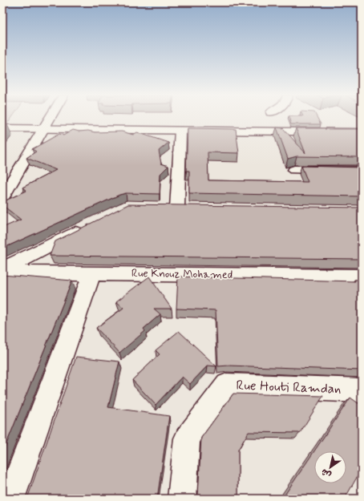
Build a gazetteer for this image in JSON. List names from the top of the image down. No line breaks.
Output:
{"streets":{"street":["Rue Knouz Mohamed","Rue Houti Ramdan"]},"north":"bottom left"}
